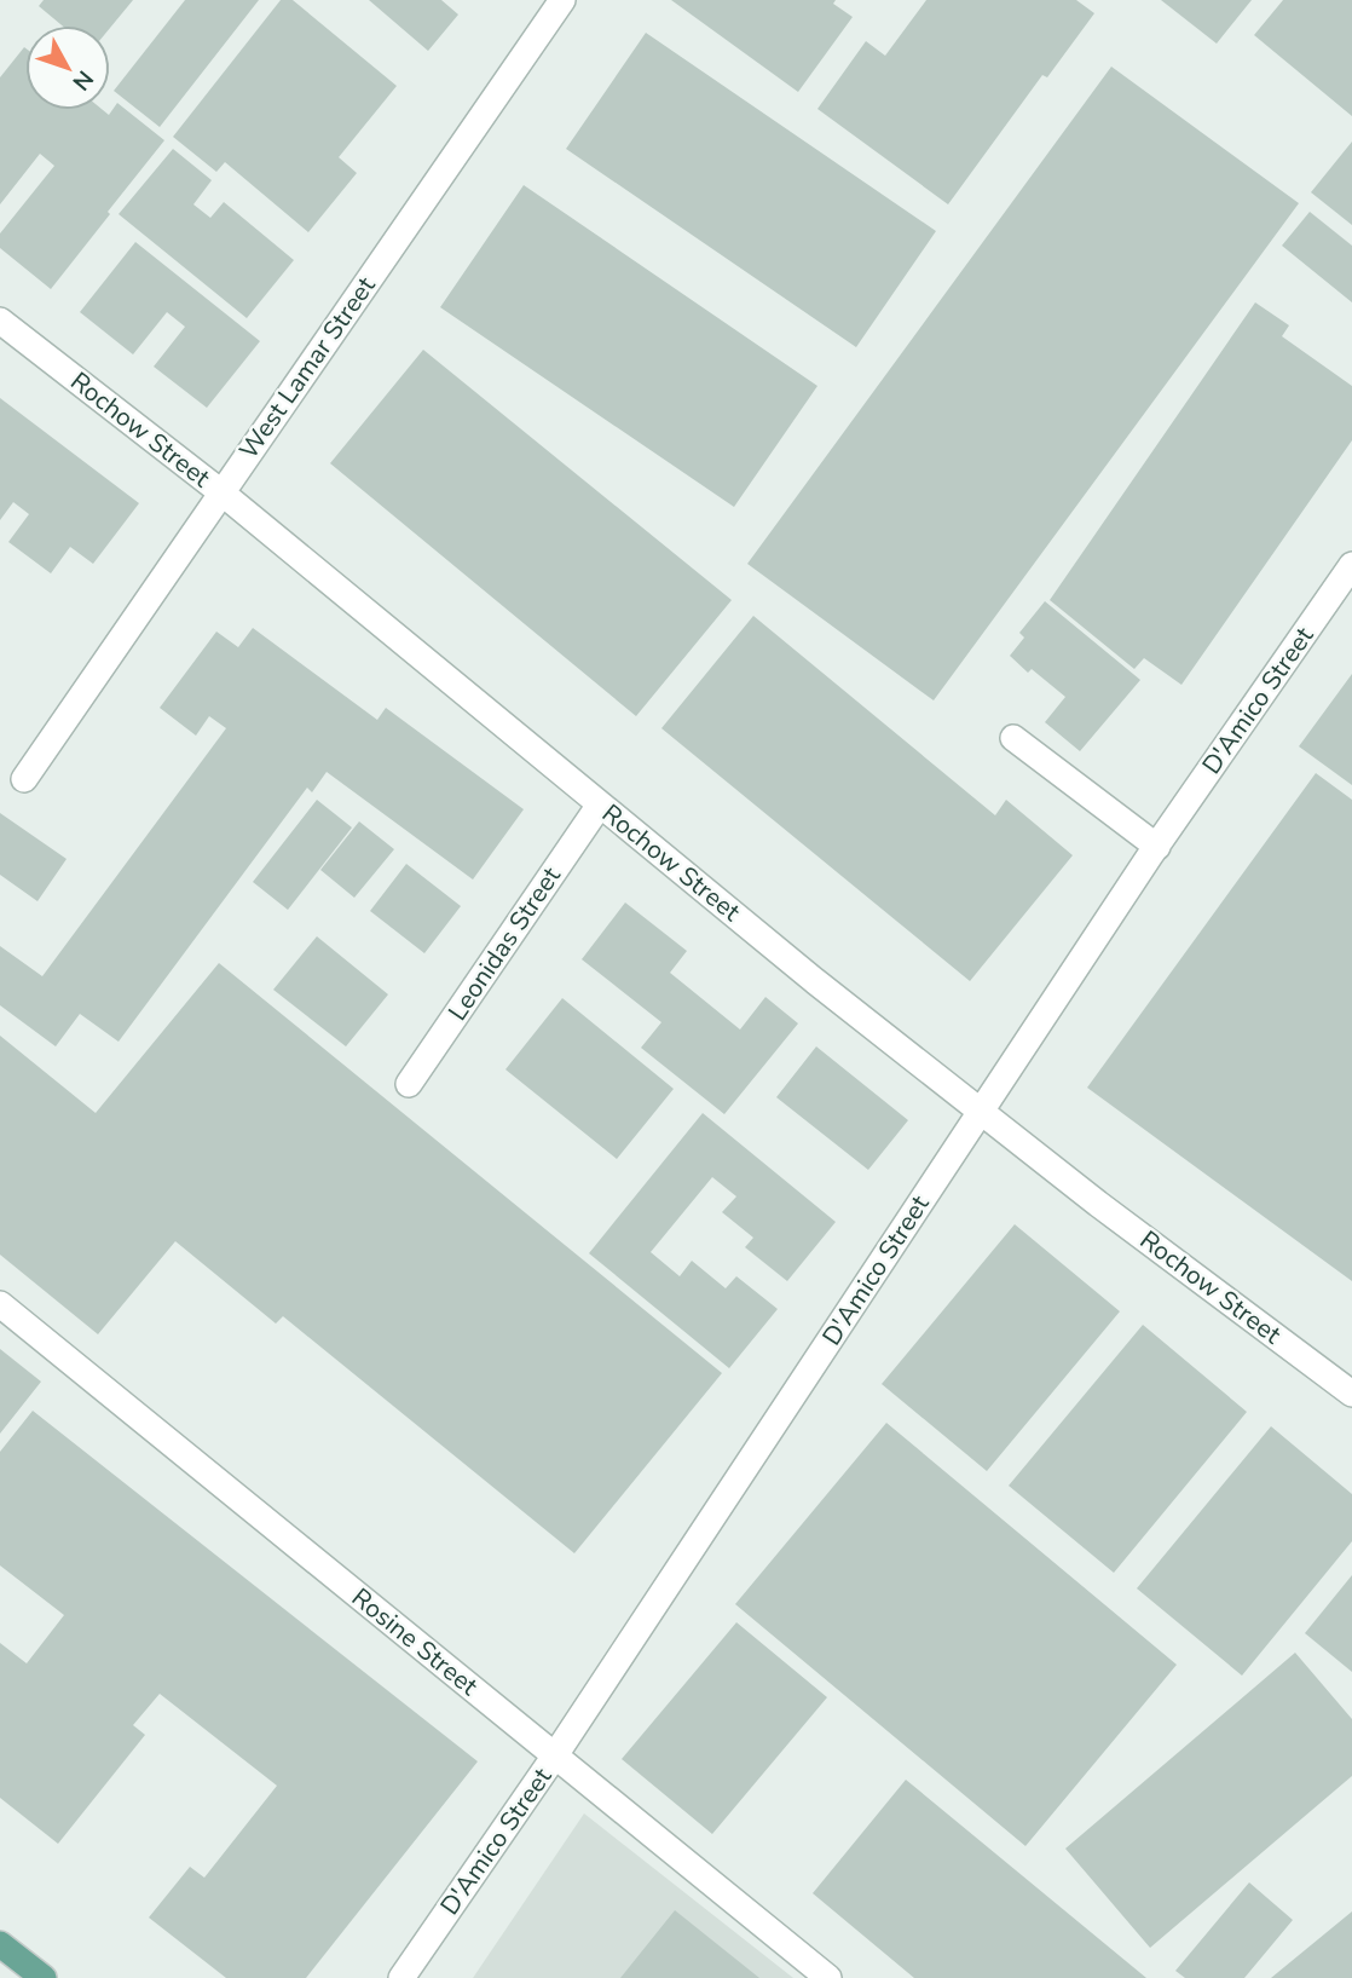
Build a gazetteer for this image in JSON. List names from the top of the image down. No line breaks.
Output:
{"streets":{"street":["West Lamar Street","Rochow Street","D'Amico Street","Leonidas Street","Rosine Street"]},"crossings":[["West Lamar Street","Rochow Street"],["Rochow Street","D'Amico Street"],["Rochow Street","Leonidas Street"],["D'Amico Street","Rosine Street"]],"north":"bottom right"}
